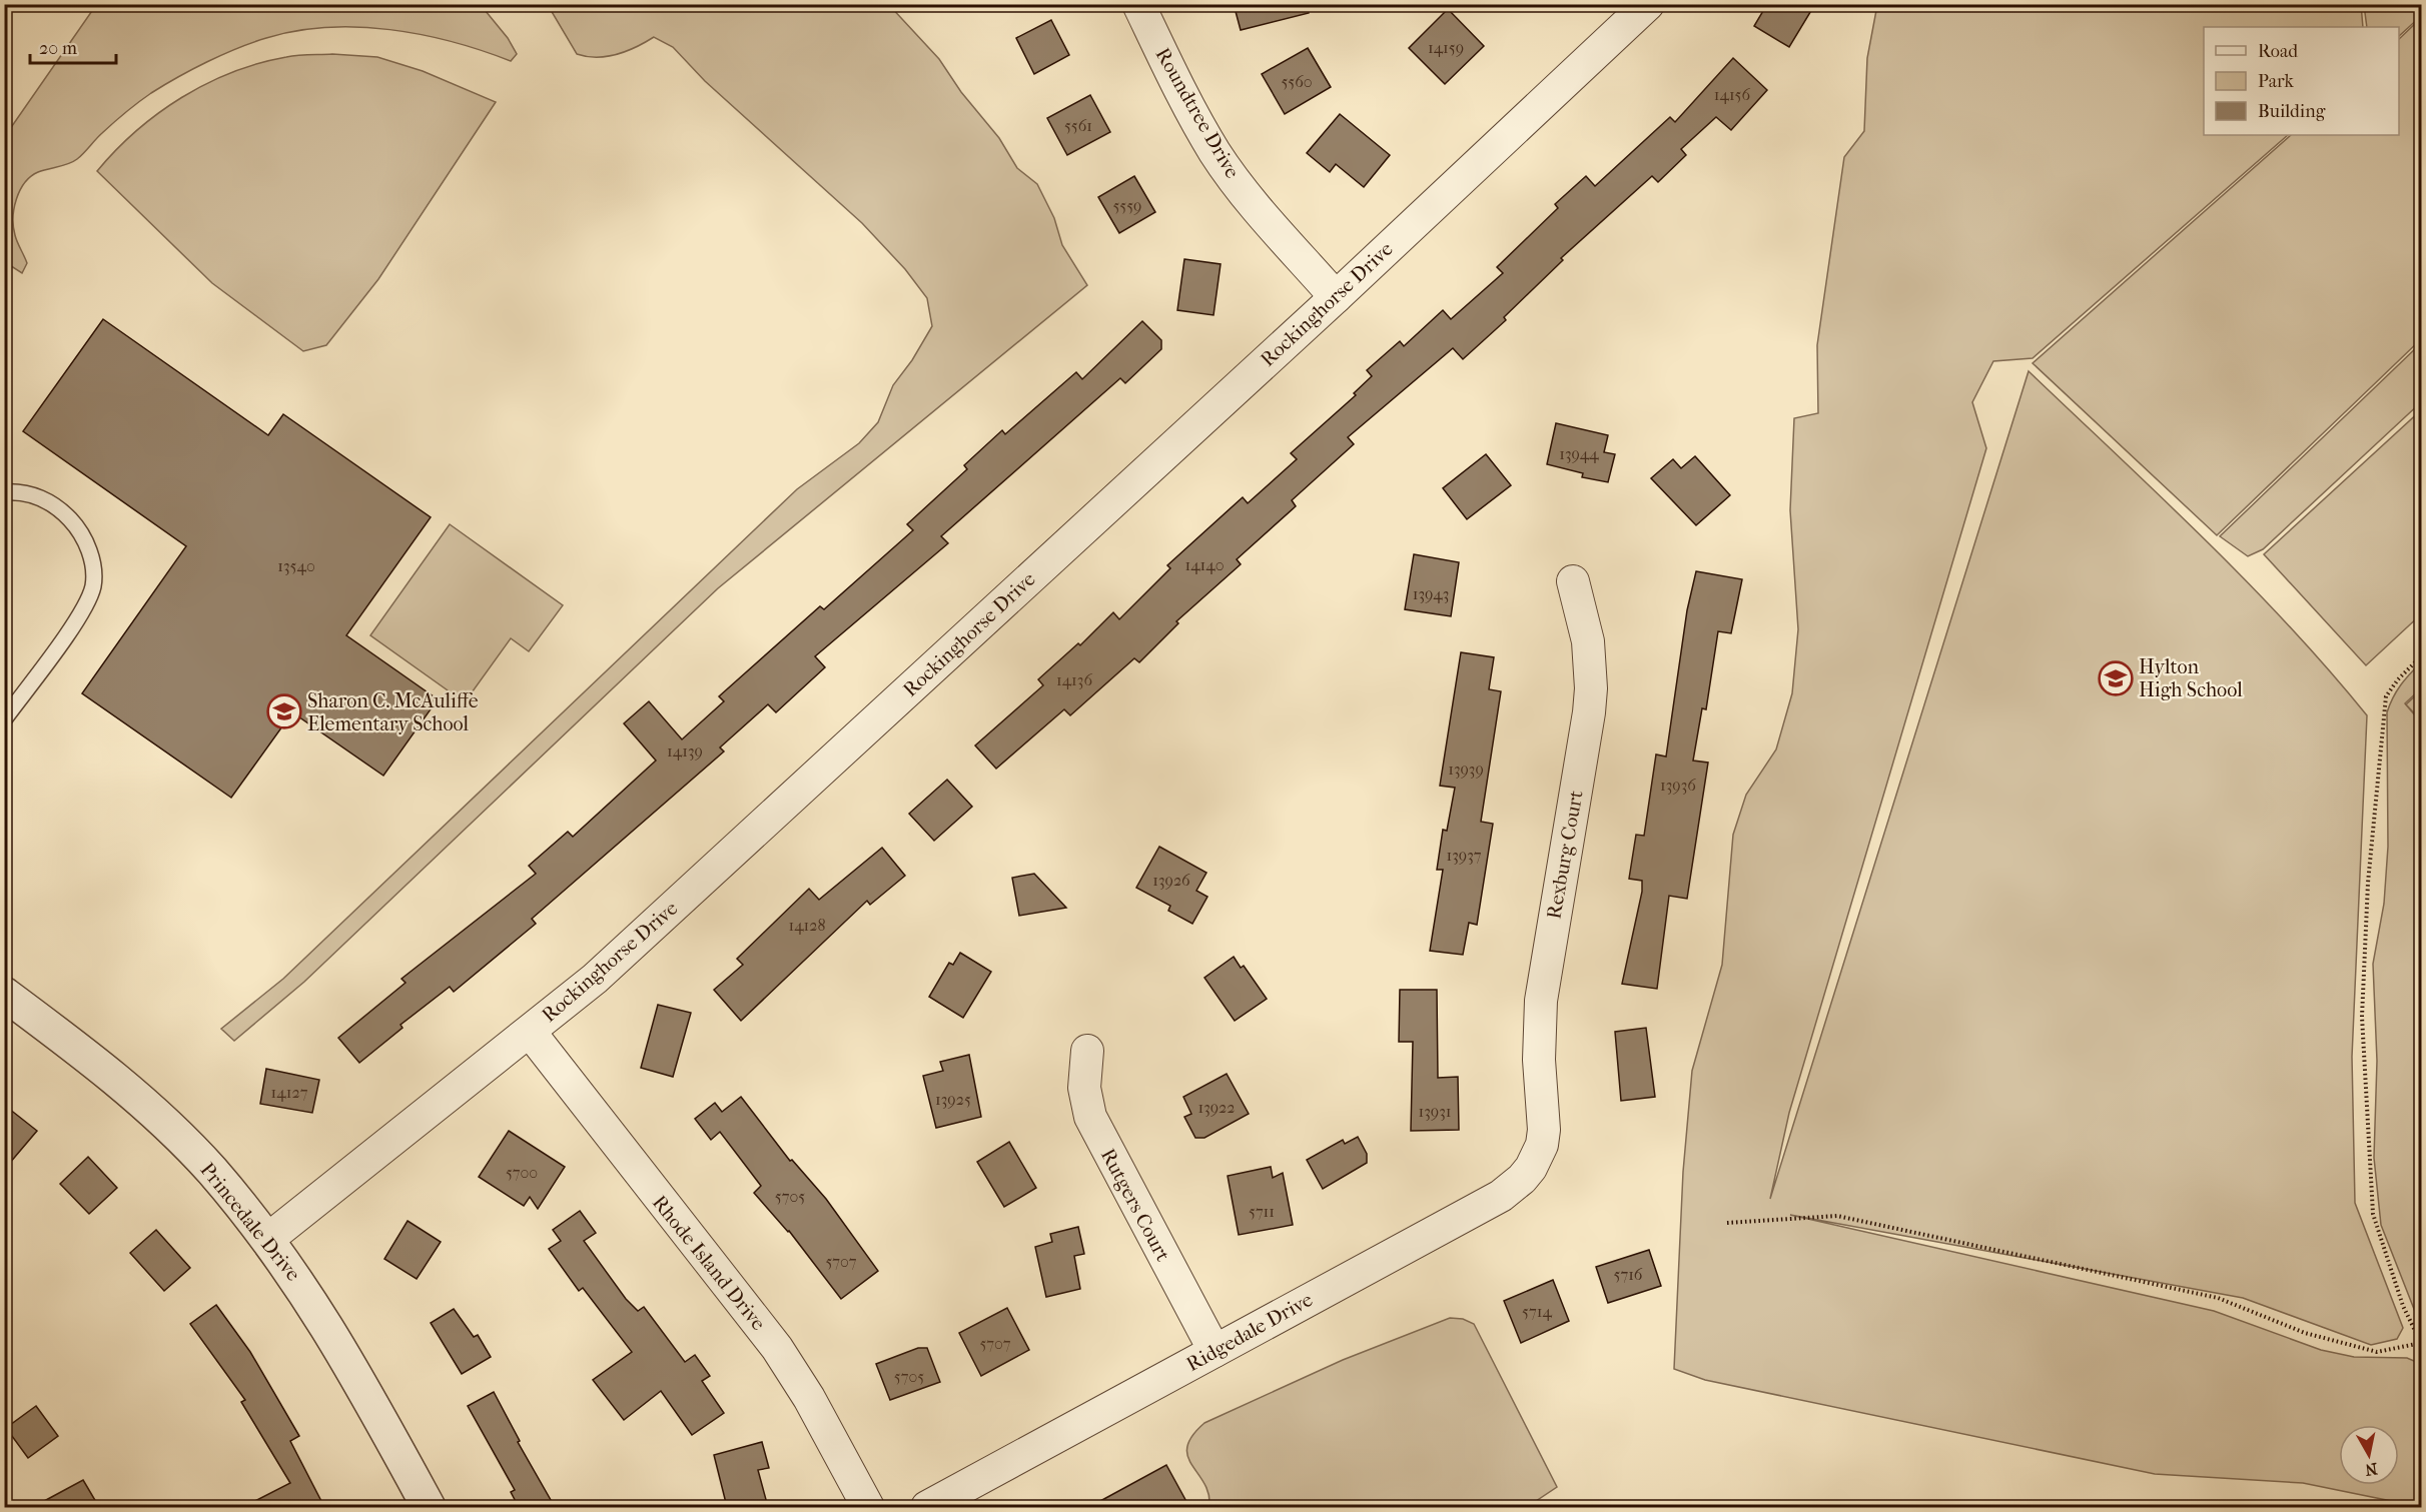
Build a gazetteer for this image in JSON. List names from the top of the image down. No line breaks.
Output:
{"streets":{"street":["Roundtree Drive","Rockinghorse Drive","Rexburg Court","Rutgers Court","Princedale Drive","Rhode Island Drive","Ridgedale Drive"]},"crossings":[["Roundtree Drive","Rockinghorse Drive"],["Rockinghorse Drive","Princedale Drive"],["Rockinghorse Drive","Rhode Island Drive"],["Rexburg Court","Ridgedale Drive"],["Rutgers Court","Ridgedale Drive"]],"places":{"school or university":["Hylton High School","Sharon C. McAuliffe Elementary School"]},"house_numbers":["14159","5560","14156","5561","5559","13944","14140","13540","13943","14136","14139","13939","13936","13937","13926","14128","14127","13925","13922","13931","5700","5705","5711","5707","5716","5714","5707","5705"],"legend":["Road","Park","Building"],"scale_bar":"20 m","north":"bottom"}
